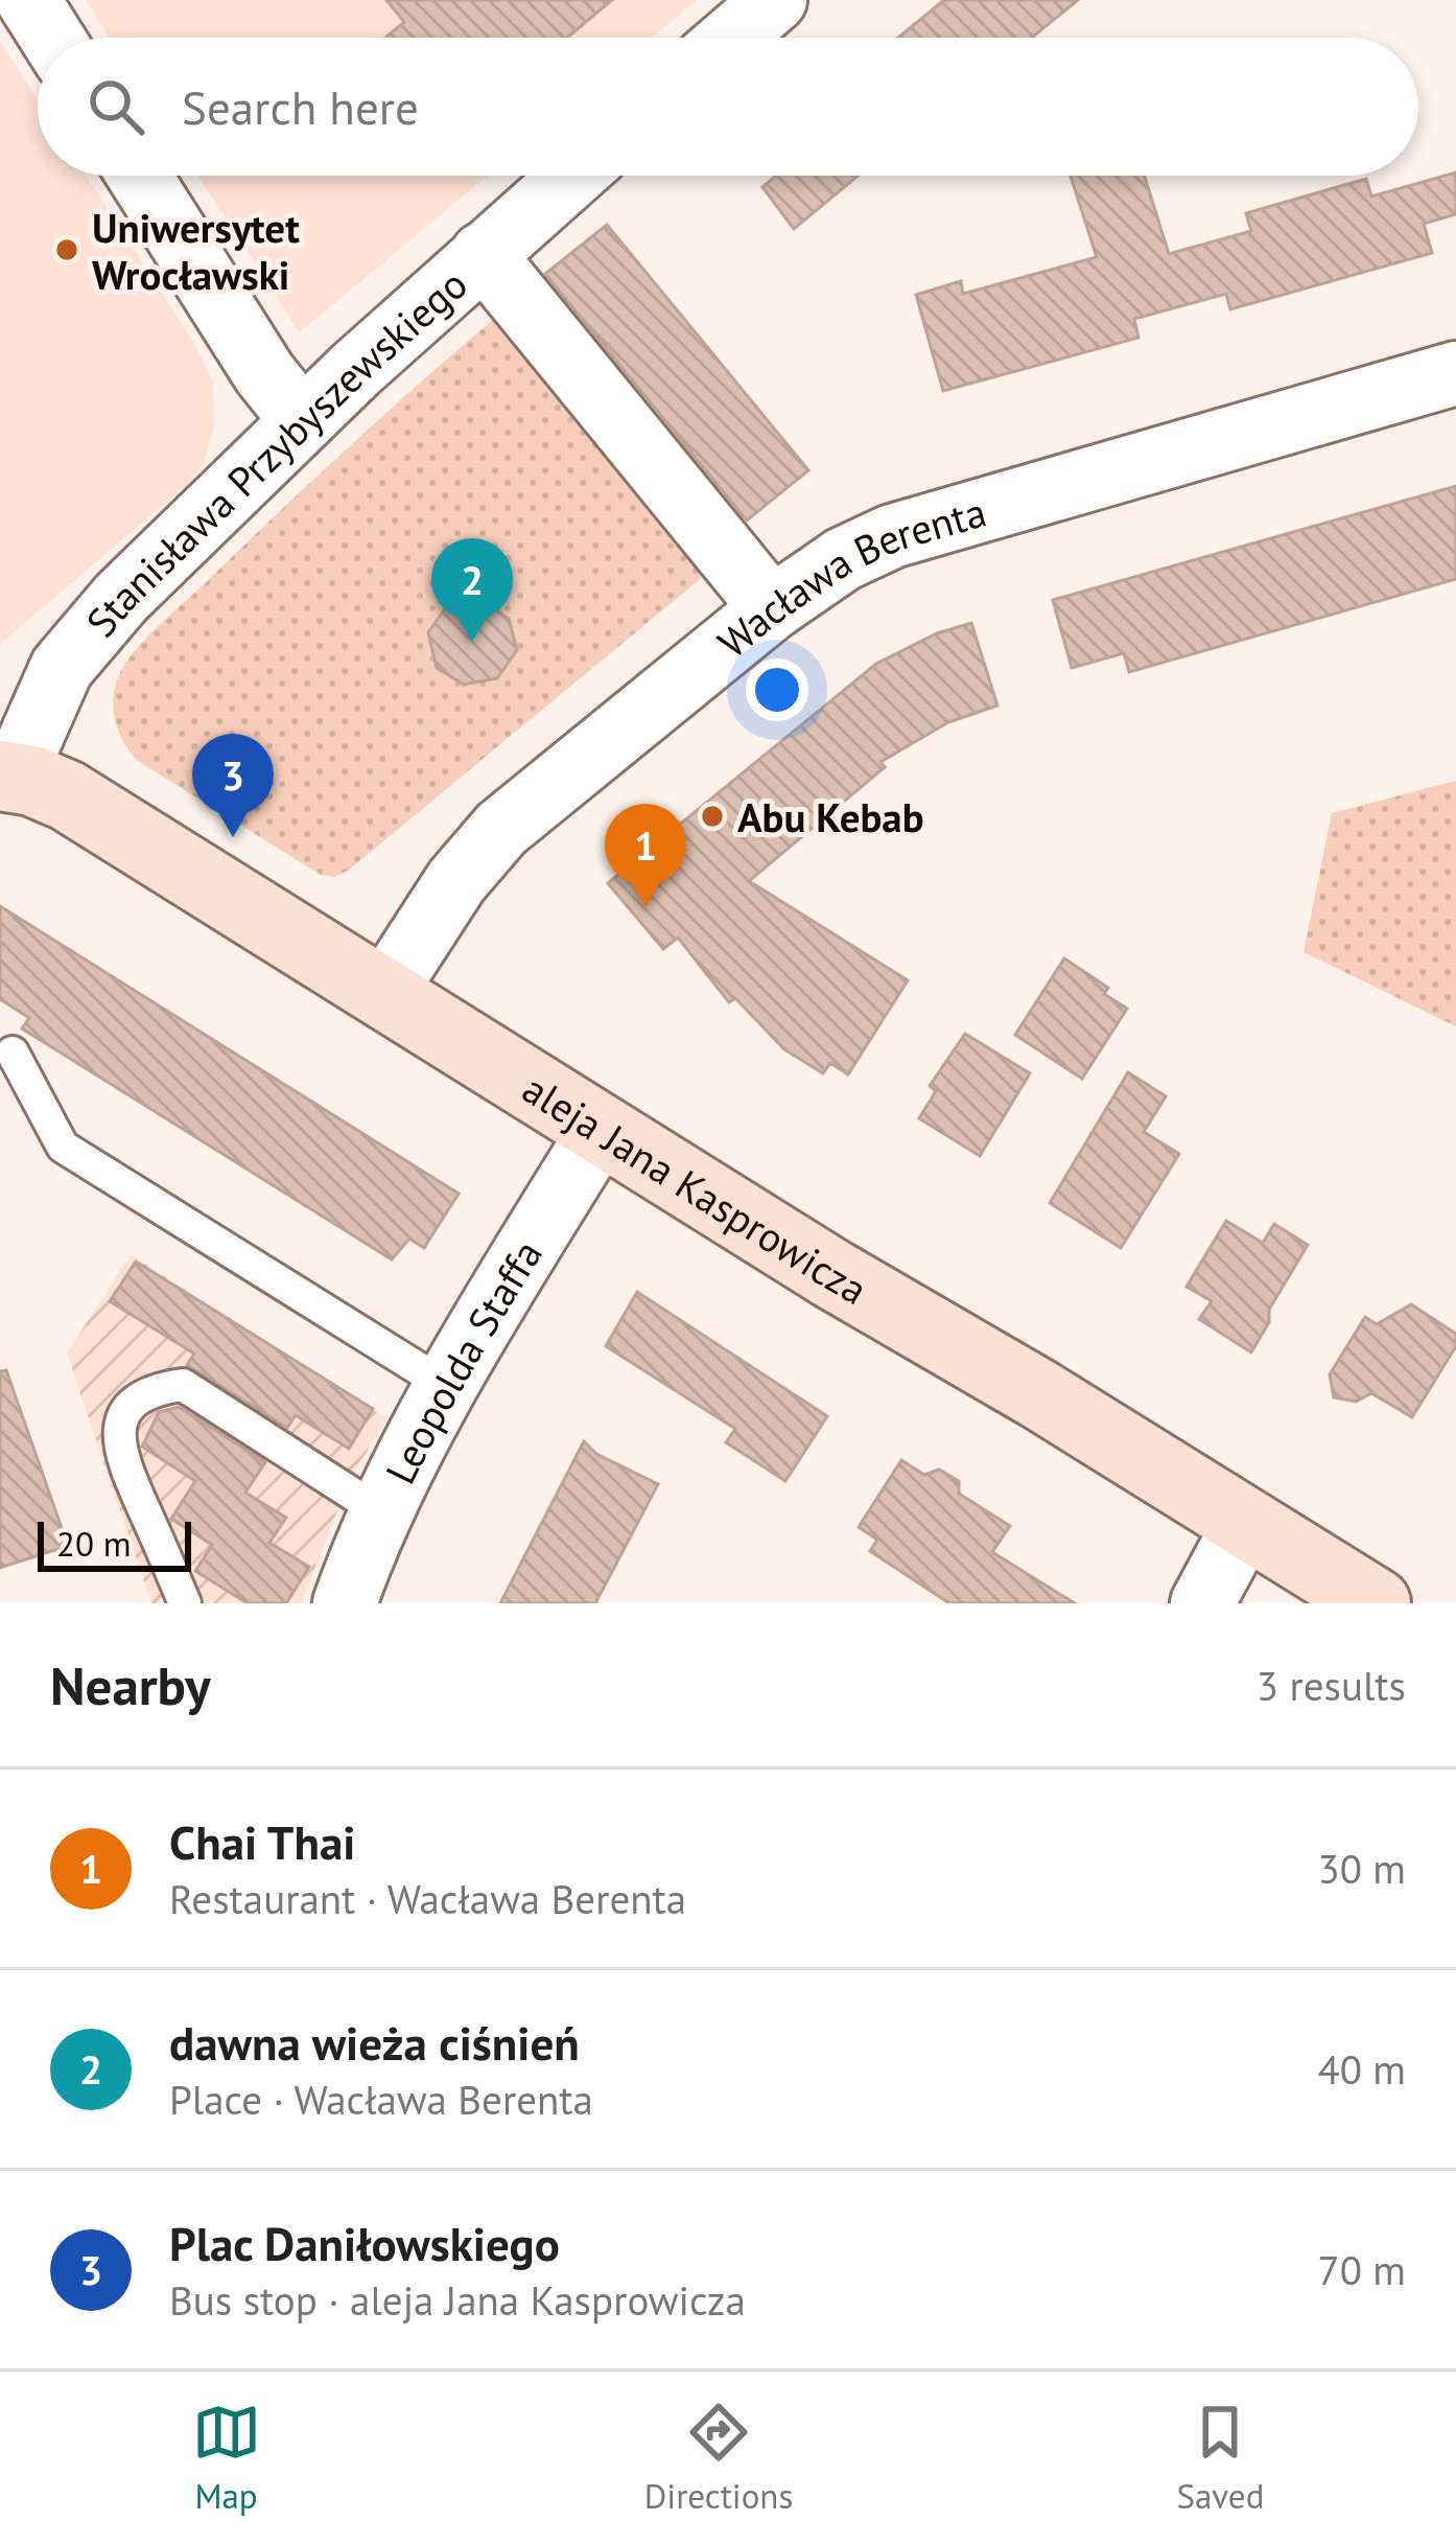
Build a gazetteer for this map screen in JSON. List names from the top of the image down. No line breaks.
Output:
{"streets":{"street":["Stanisława Przybyszewskiego","Wacława Berenta","aleja Jana Kasprowicza","Leopolda Staffa"]},"crossings":[["Stanisława Przybyszewskiego","aleja Jana Kasprowicza"],["Wacława Berenta","aleja Jana Kasprowicza"],["aleja Jana Kasprowicza","Leopolda Staffa"]],"places":["Uniwersytet Wrocławski","Abu Kebab"],"scale_bar":"20 m","page":{"search":"Search here","pins":["2","3","1"],"scale":"20 m","heading":["Nearby","3 results"],"list":[{"mark":"1","name":"Chai Thai","note":"Restaurant · Wacława Berenta","value":"30 m"},{"mark":"2","name":"dawna wieża ciśnień","note":"Place · Wacława Berenta","value":"40 m"},{"mark":"3","name":"Plac Daniłowskiego","note":"Bus stop · aleja Jana Kasprowicza","value":"70 m"}],"nav":["Map","Directions","Saved"]}}
